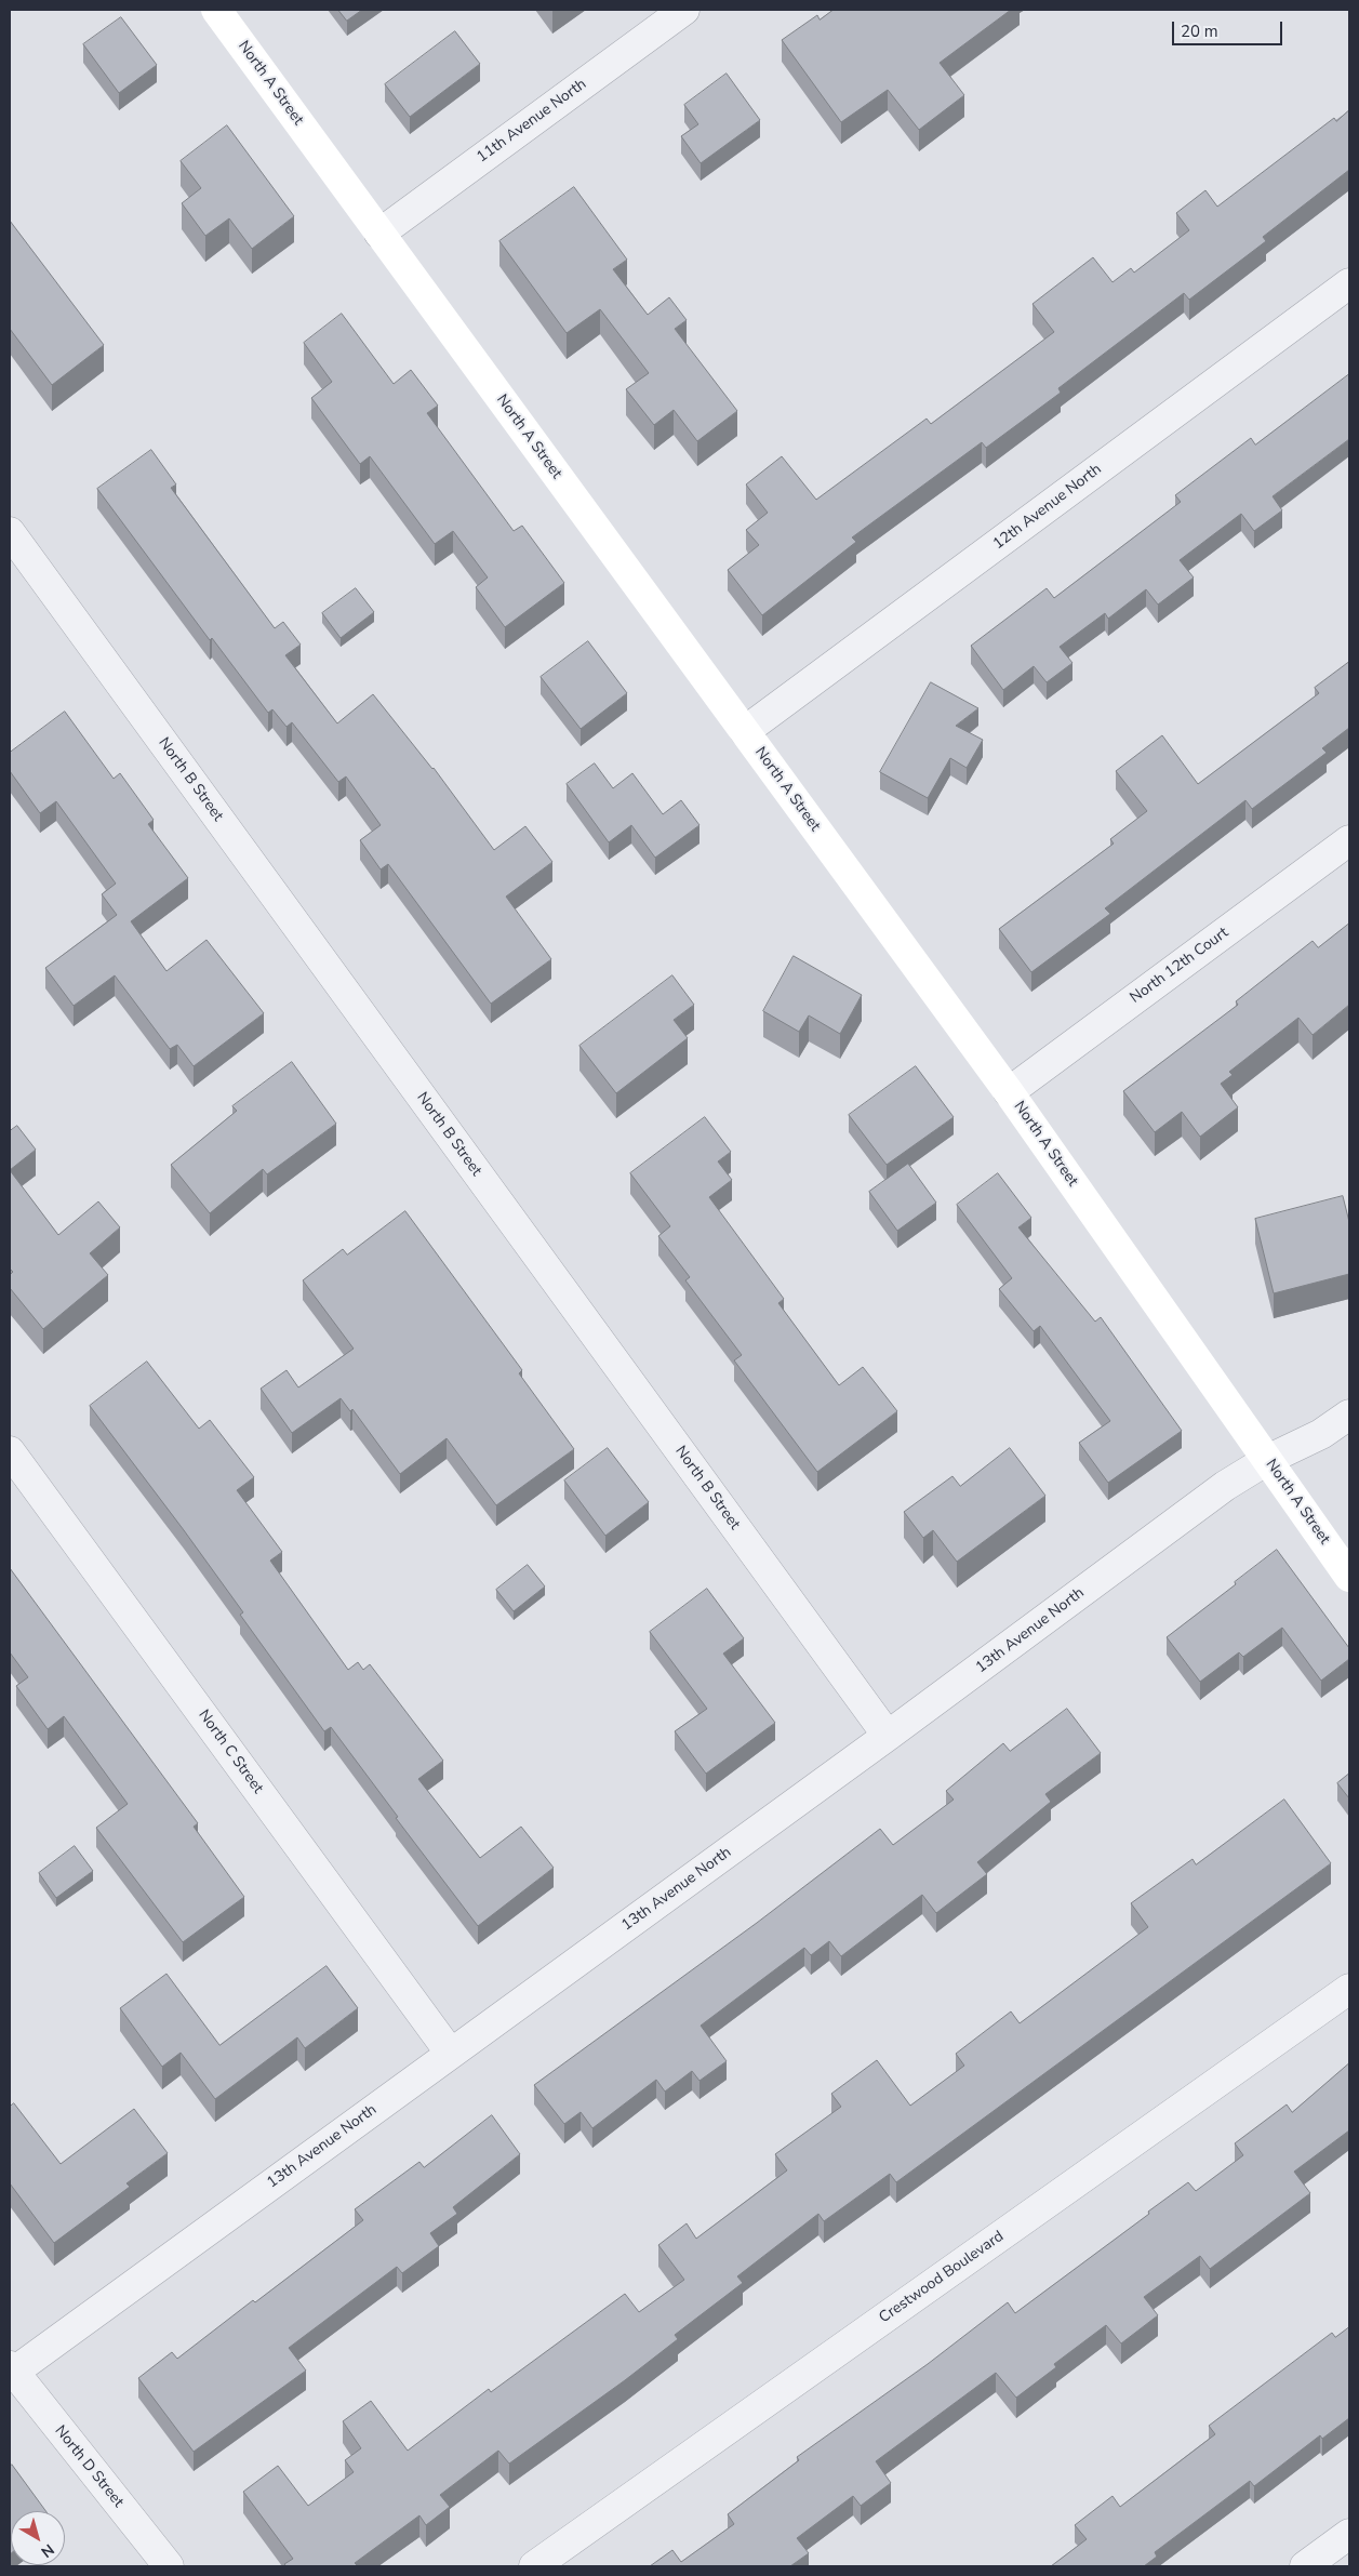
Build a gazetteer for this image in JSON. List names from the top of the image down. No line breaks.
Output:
{"streets":{"street":["North A Street","11th Avenue North","12th Avenue North","North B Street","North 12th Court","13th Avenue North","North C Street","Crestwood Boulevard","North D Street"]},"crossings":[["North A Street","11th Avenue North"],["North A Street","12th Avenue North"],["North A Street","North 12th Court"],["North A Street","13th Avenue North"],["North B Street","13th Avenue North"],["13th Avenue North","North C Street"],["13th Avenue North","North D Street"]],"scale_bar":"20 m","north":"bottom right"}
